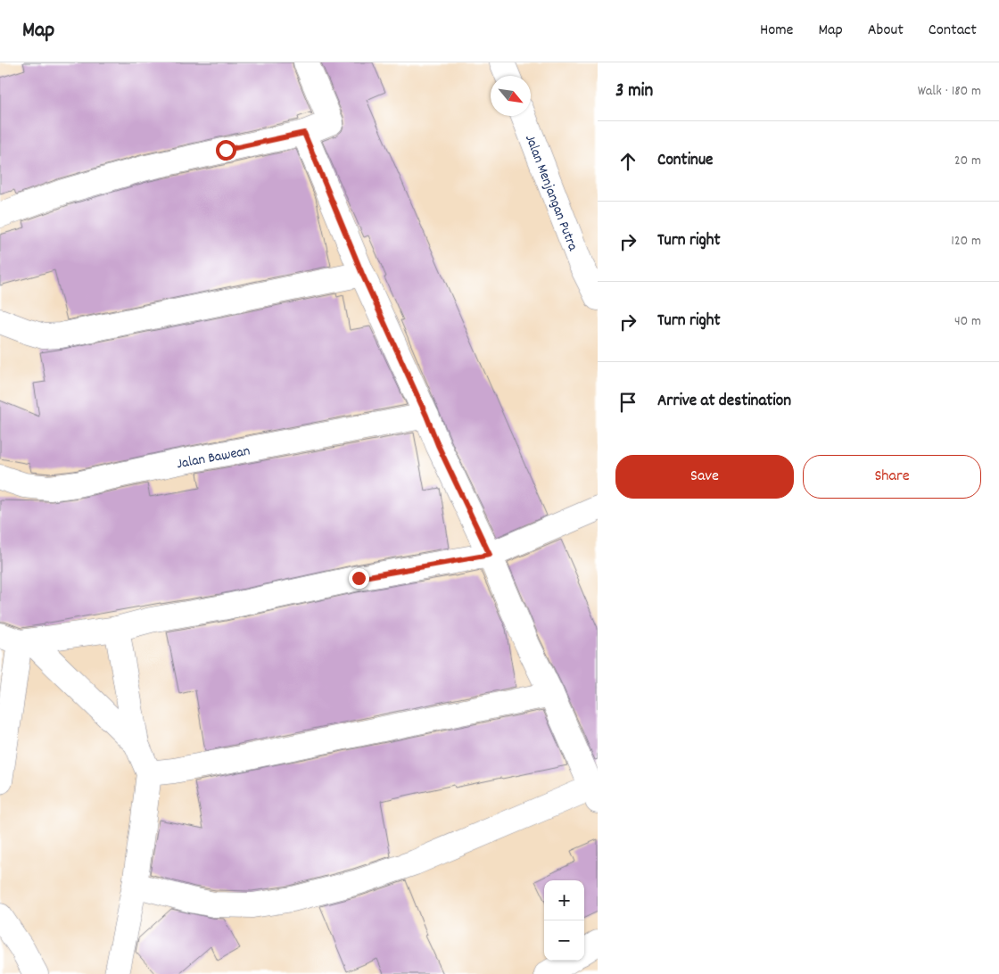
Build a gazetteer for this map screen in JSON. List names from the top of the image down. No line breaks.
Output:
{"streets":{"street":["Jalan Menjangan Putra","Jalan Bawean"]},"north":"bottom right","page":{"header":"Map","nav":["Home","Map","About","Contact"],"heading":["3 min","Walk · 180 m"],"list":[["Continue","20 m"],["Turn right","120 m"],["Turn right","40 m"],"Arrive at destination"],"buttons":["Save","Share"],"map_buttons":["+","−"]}}
